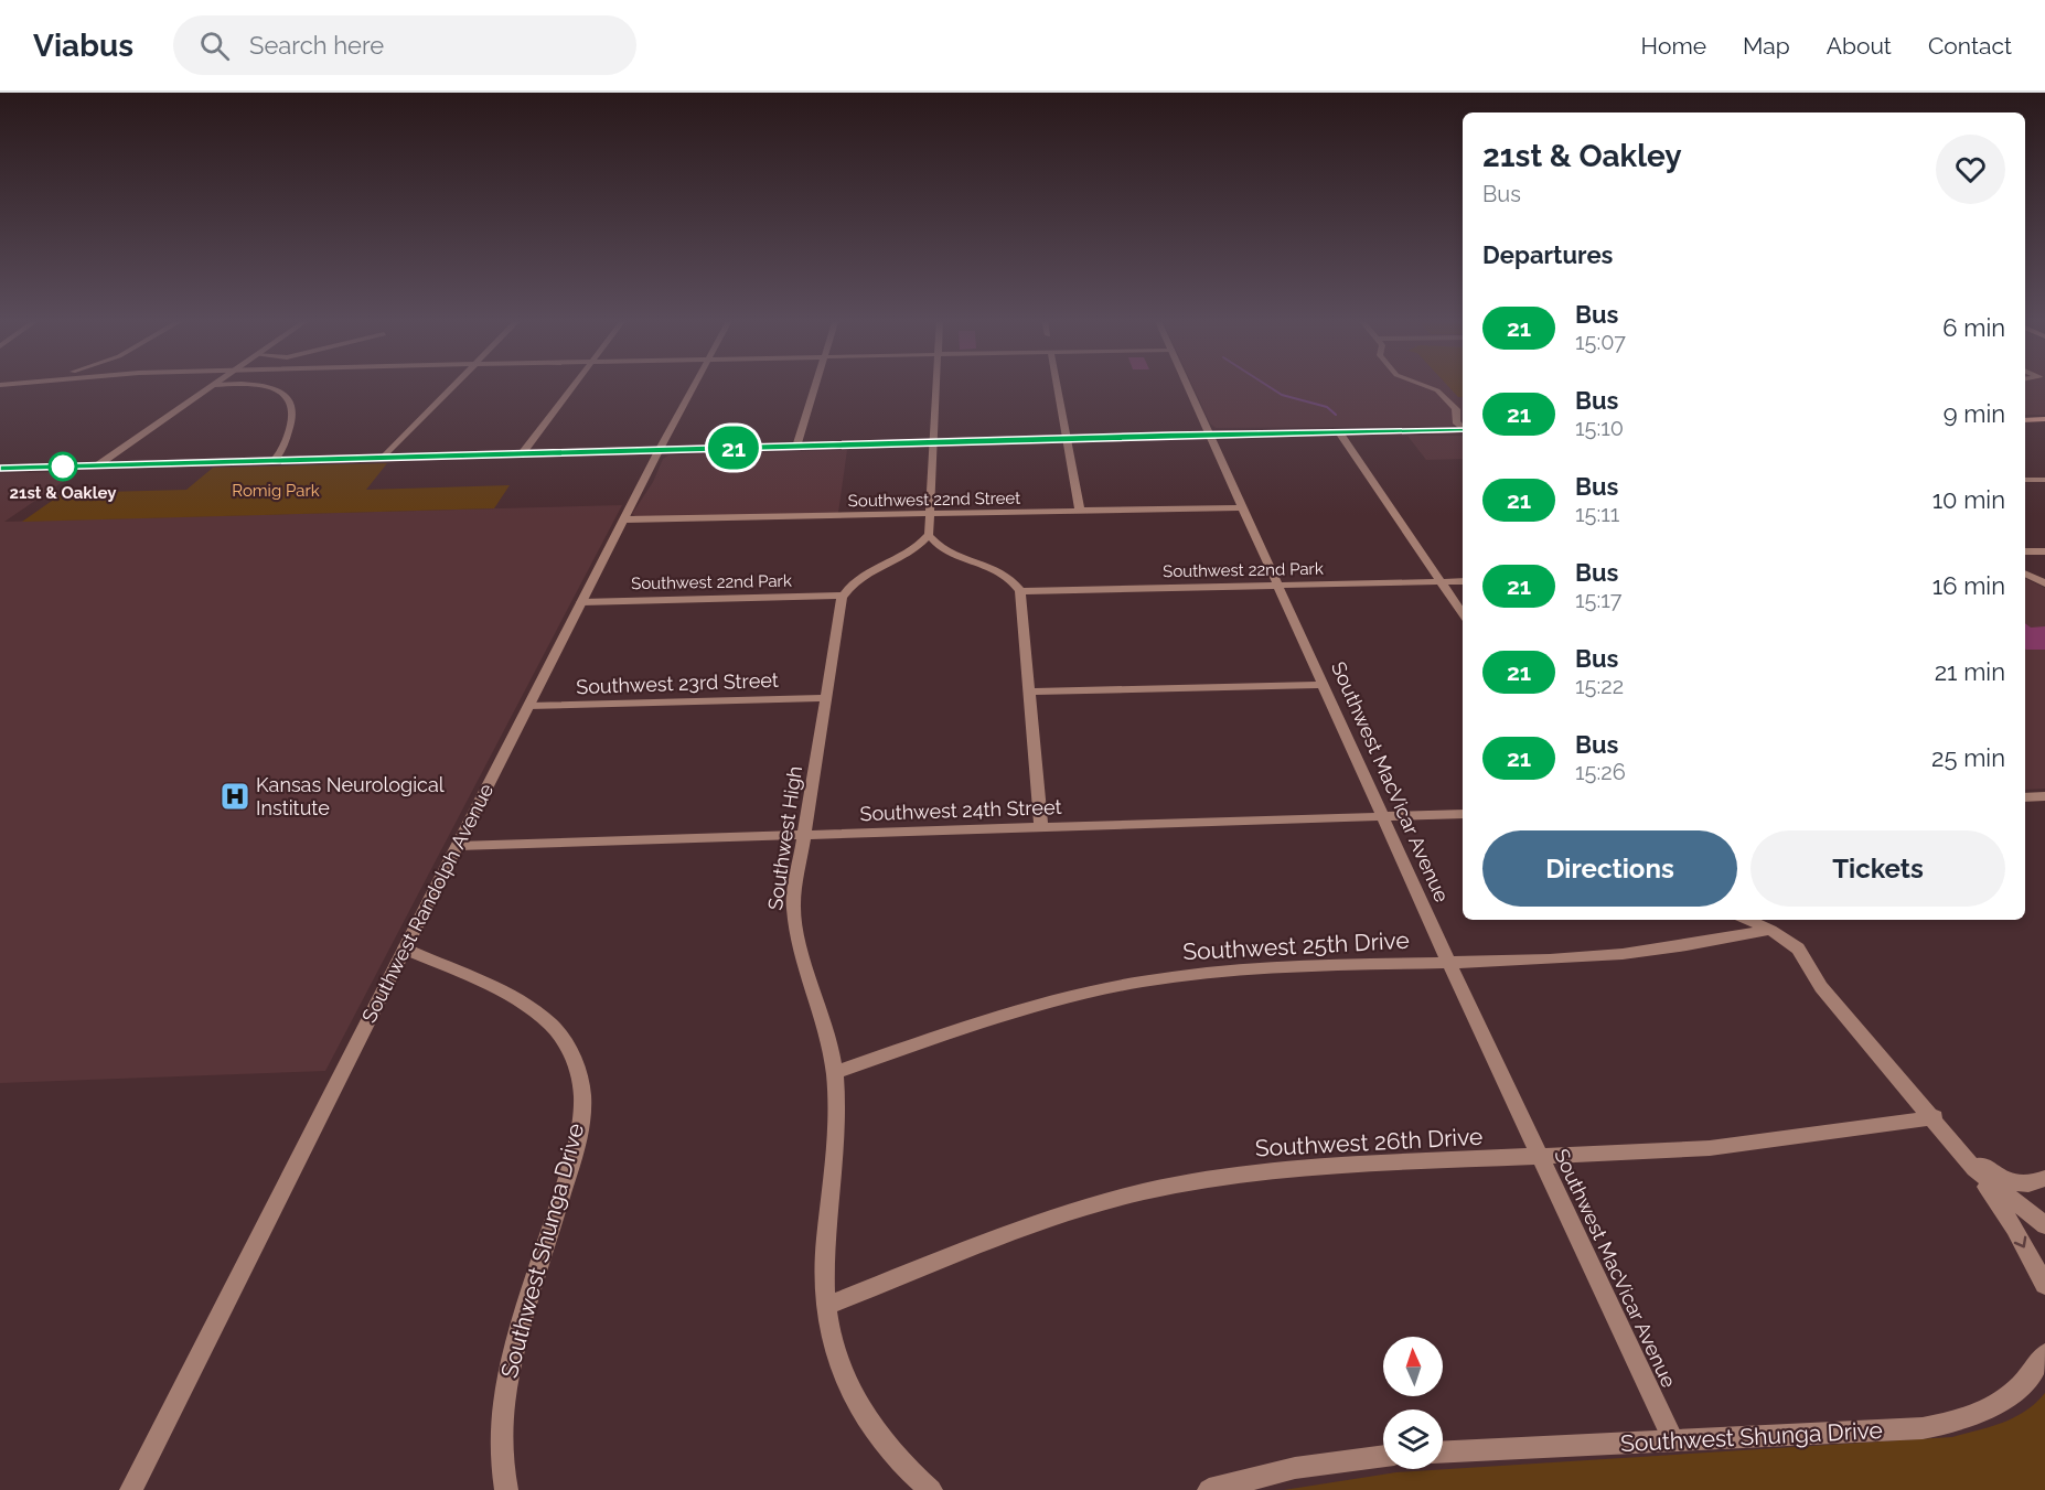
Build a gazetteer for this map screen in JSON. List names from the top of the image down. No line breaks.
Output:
{"streets":{"street":["Southwest 22nd Street","Southwest 22nd Park","Southwest 23rd Street","Southwest MacVicar Avenue","Southwest 24th Street","Southwest High","Southwest Randolph Avenue","Southwest 25th Drive","Southwest 26th Drive","Southwest Shunga Drive"]},"crossings":[["Southwest 22nd Street","Southwest MacVicar Avenue"],["Southwest 22nd Street","Southwest Randolph Avenue"],["Southwest 22nd Park","Southwest MacVicar Avenue"],["Southwest 22nd Park","Southwest High"],["Southwest 22nd Park","Southwest Randolph Avenue"],["Southwest 23rd Street","Southwest High"],["Southwest 23rd Street","Southwest Randolph Avenue"],["Southwest MacVicar Avenue","Southwest 24th Street"],["Southwest MacVicar Avenue","Southwest 25th Drive"],["Southwest MacVicar Avenue","Southwest 26th Drive"],["Southwest MacVicar Avenue","Southwest Shunga Drive"],["Southwest 24th Street","Southwest High"],["Southwest 24th Street","Southwest Randolph Avenue"],["Southwest High","Southwest 25th Drive"],["Southwest High","Southwest 26th Drive"],["Southwest Randolph Avenue","Southwest Shunga Drive"]],"parks":["Romig Park"],"places":{"other":["21st & Oakley"],"hospital":["Kansas Neurological Institute"]},"lines":["bus line 21"],"north":"top","page":{"header":"Viabus","search":"Search here","nav":["Home","Map","About","Contact"],"on_map":"21","heading":[["21st & Oakley","Bus"],"Departures"],"list":[{"mark":"21","name":"Bus","note":"15:07","value":"6 min"},{"mark":"21","name":"Bus","note":"15:10","value":"9 min"},{"mark":"21","name":"Bus","note":"15:11","value":"10 min"},{"mark":"21","name":"Bus","note":"15:17","value":"16 min"},{"mark":"21","name":"Bus","note":"15:22","value":"21 min"},{"mark":"21","name":"Bus","note":"15:26","value":"25 min"}],"buttons":["Directions","Tickets"]}}
